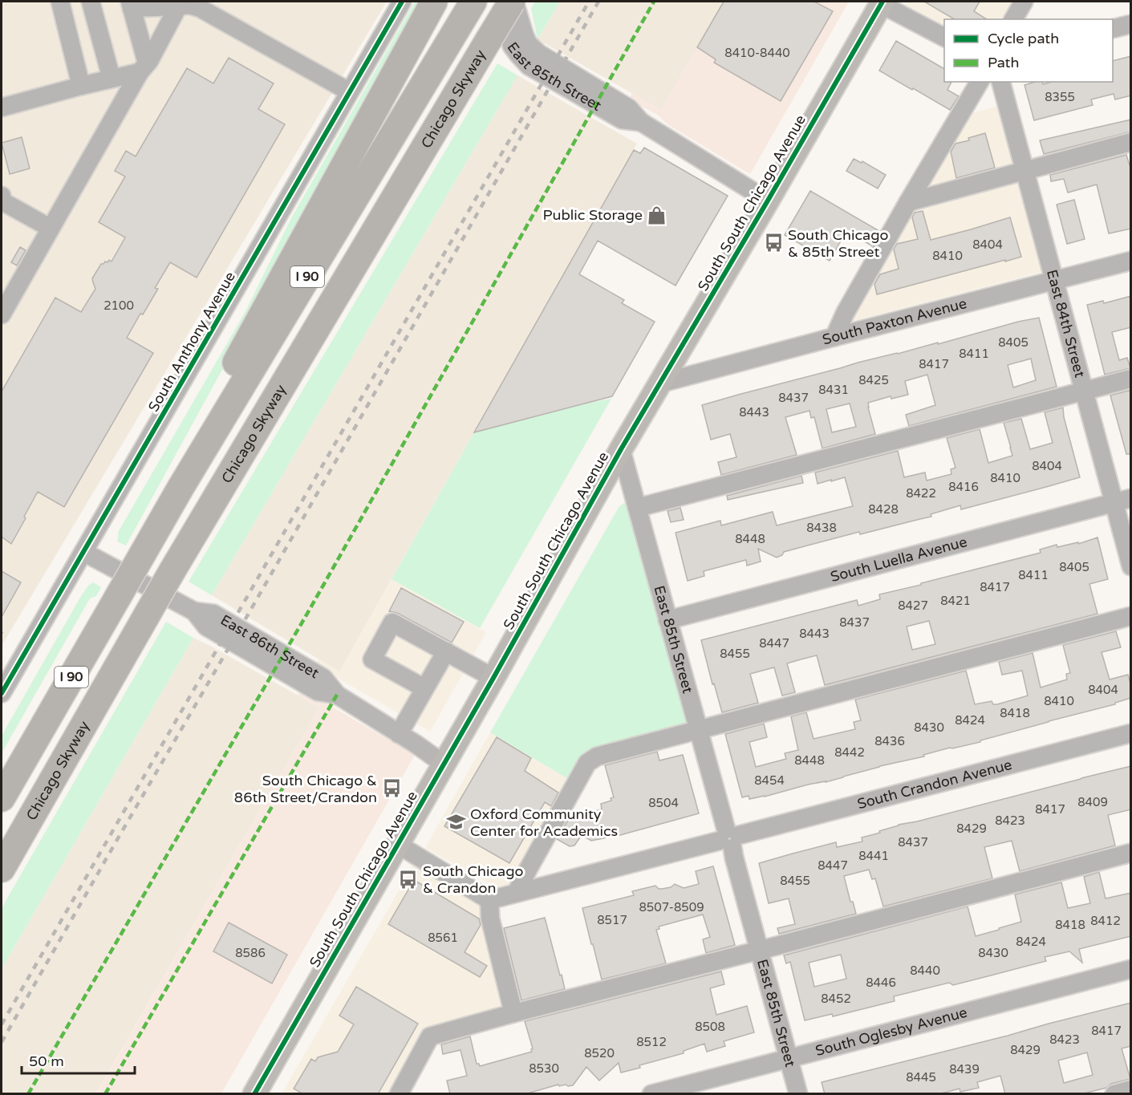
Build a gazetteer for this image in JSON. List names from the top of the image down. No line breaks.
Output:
{"streets":{"highway":["Chicago Skyway","I 90"],"main road":["South South Chicago Avenue"],"street":["East 85th Street","South Paxton Avenue","East 84th Street","South Anthony Avenue","South Luella Avenue","East 86th Street","South Crandon Avenue","South Oglesby Avenue"]},"crossings":[["East 85th Street","Chicago Skyway"],["East 85th Street","South South Chicago Avenue"],["East 85th Street","South Luella Avenue"],["East 85th Street","South Crandon Avenue"],["East 85th Street","South Oglesby Avenue"],["South South Chicago Avenue","South Paxton Avenue"],["South South Chicago Avenue","East 86th Street"],["South Paxton Avenue","East 84th Street"],["East 84th Street","South Luella Avenue"],["South Anthony Avenue","East 86th Street"]],"places":{"shop":["Public Storage"],"bus stop":["South Chicago & 85th Street","South Chicago & 86th Street/Crandon","South Chicago & Crandon"],"school or university":["Oxford Community Center for Academics"]},"house_numbers":["8410-8440","8355","8404","8410","2100","8405","8411","8417","8425","8431","8437","8443","8404","8410","8416","8422","8428","8438","8448","8405","8411","8417","8421","8427","8437","8443","8447","8455","8404","8410","8418","8424","8430","8436","8442","8448","8454","8409","8504","8417","8423","8429","8437","8441","8447","8455","8507-8509","8517","8412","8418","8561","8424","8586","8430","8440","8446","8452","8508","8417","8423","8512","8429","8520","8530","8439","8445"],"legend":["Cycle path","Path"],"scale_bar":"50 m"}
